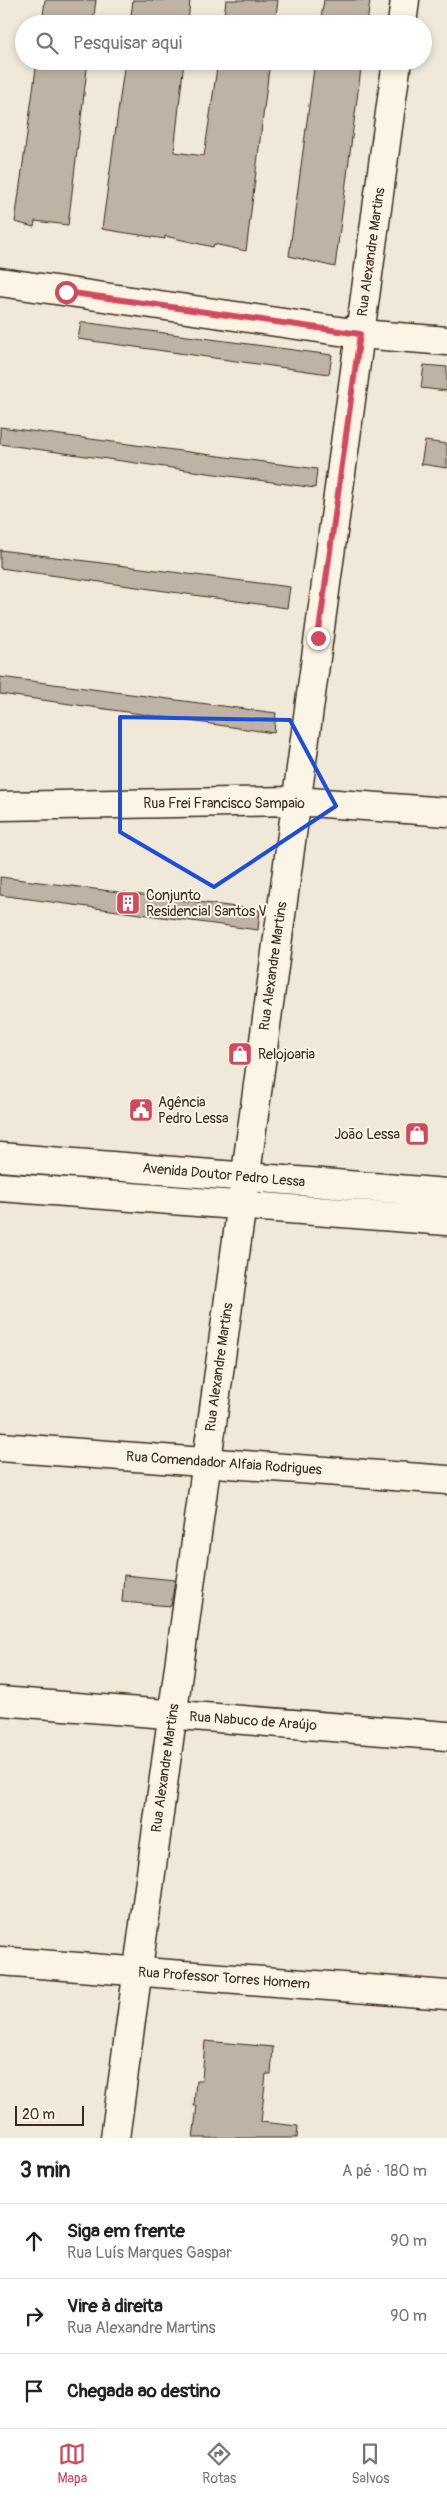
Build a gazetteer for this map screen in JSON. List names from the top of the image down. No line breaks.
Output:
{"streets":{"street":["Rua Alexandre Martins","Rua Frei Francisco Sampaio","Avenida Doutor Pedro Lessa","Rua Comendador Alfaia Rodrigues","Rua Nabuco de Araújo","Rua Professor Torres Homem"]},"crossings":[["Rua Alexandre Martins","Rua Frei Francisco Sampaio"],["Rua Alexandre Martins","Avenida Doutor Pedro Lessa"],["Rua Alexandre Martins","Rua Comendador Alfaia Rodrigues"],["Rua Alexandre Martins","Rua Nabuco de Araújo"],["Rua Alexandre Martins","Rua Professor Torres Homem"]],"places":{"building":["Conjunto Residencial Santos V"],"shop":["Relojoaria","João Lessa"],"public building":["Agência Pedro Lessa"]},"scale_bar":"20 m","page":{"search":"Pesquisar aqui","scale":"20 m","heading":["3 min","A pé · 180 m"],"list":[["Siga em frente","Rua Luís Marques Gaspar","90 m"],["Vire à direita","Rua Alexandre Martins","90 m"],"Chegada ao destino"],"nav":["Mapa","Rotas","Salvos"]}}
